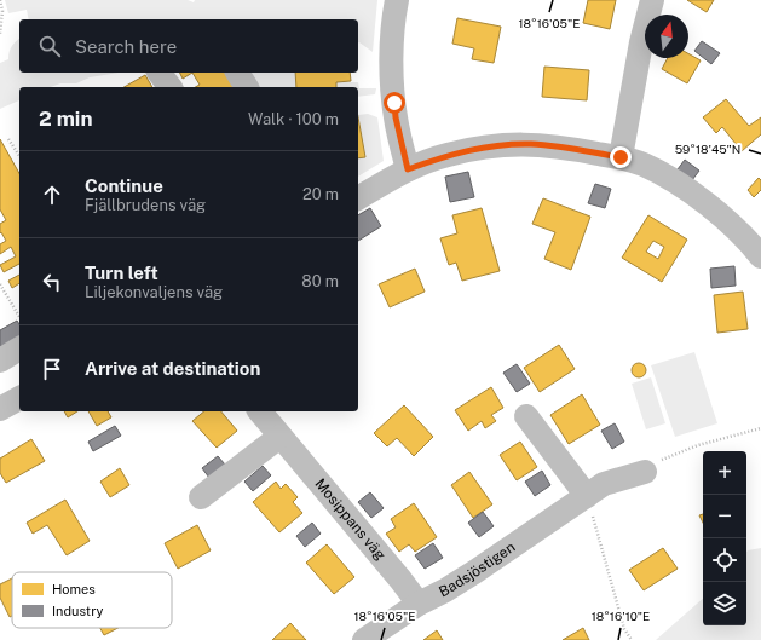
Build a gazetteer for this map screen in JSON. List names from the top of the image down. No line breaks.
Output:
{"streets":{"street":["Mosippans väg","Badsjöstigen"]},"crossings":[["Mosippans väg","Badsjöstigen"]],"legend":["Homes","Industry"],"north":"top","page":{"search":"Search here","heading":["2 min","Walk · 100 m"],"list":[["Continue","Fjällbrudens väg","20 m"],["Turn left","Liljekonvaljens väg","80 m"],"Arrive at destination"],"map_buttons":["+","−"]},"coordinates":["18°16'05\"E","59°18'45\"N","18°16'10\"E"]}
